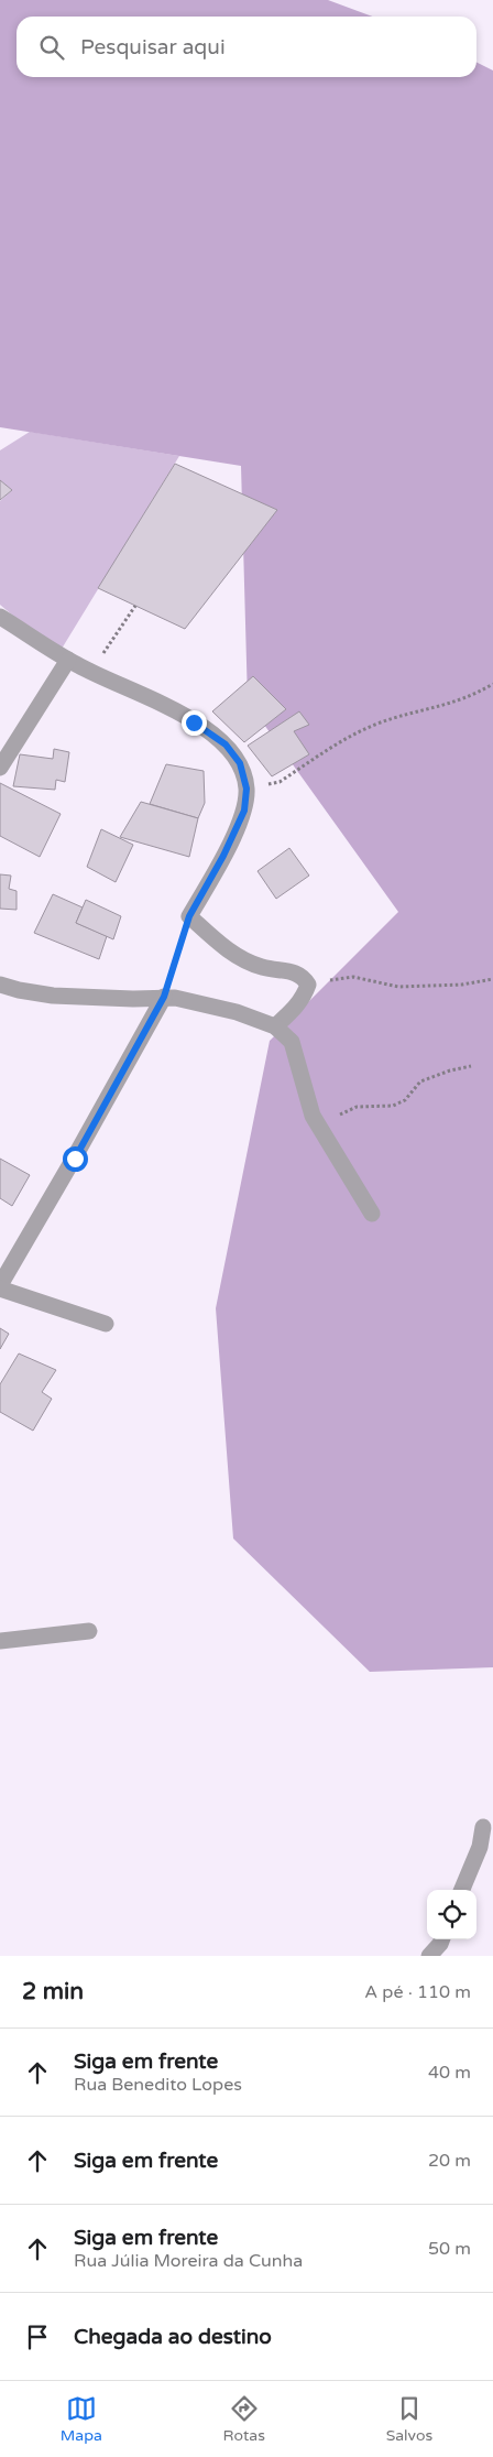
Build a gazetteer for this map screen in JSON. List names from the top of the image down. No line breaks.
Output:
{"page":{"search":"Pesquisar aqui","heading":["2 min","A pé · 110 m"],"list":[["Siga em frente","Rua Benedito Lopes","40 m"],["Siga em frente","20 m"],["Siga em frente","Rua Júlia Moreira da Cunha","50 m"],"Chegada ao destino"],"nav":["Mapa","Rotas","Salvos"]}}
